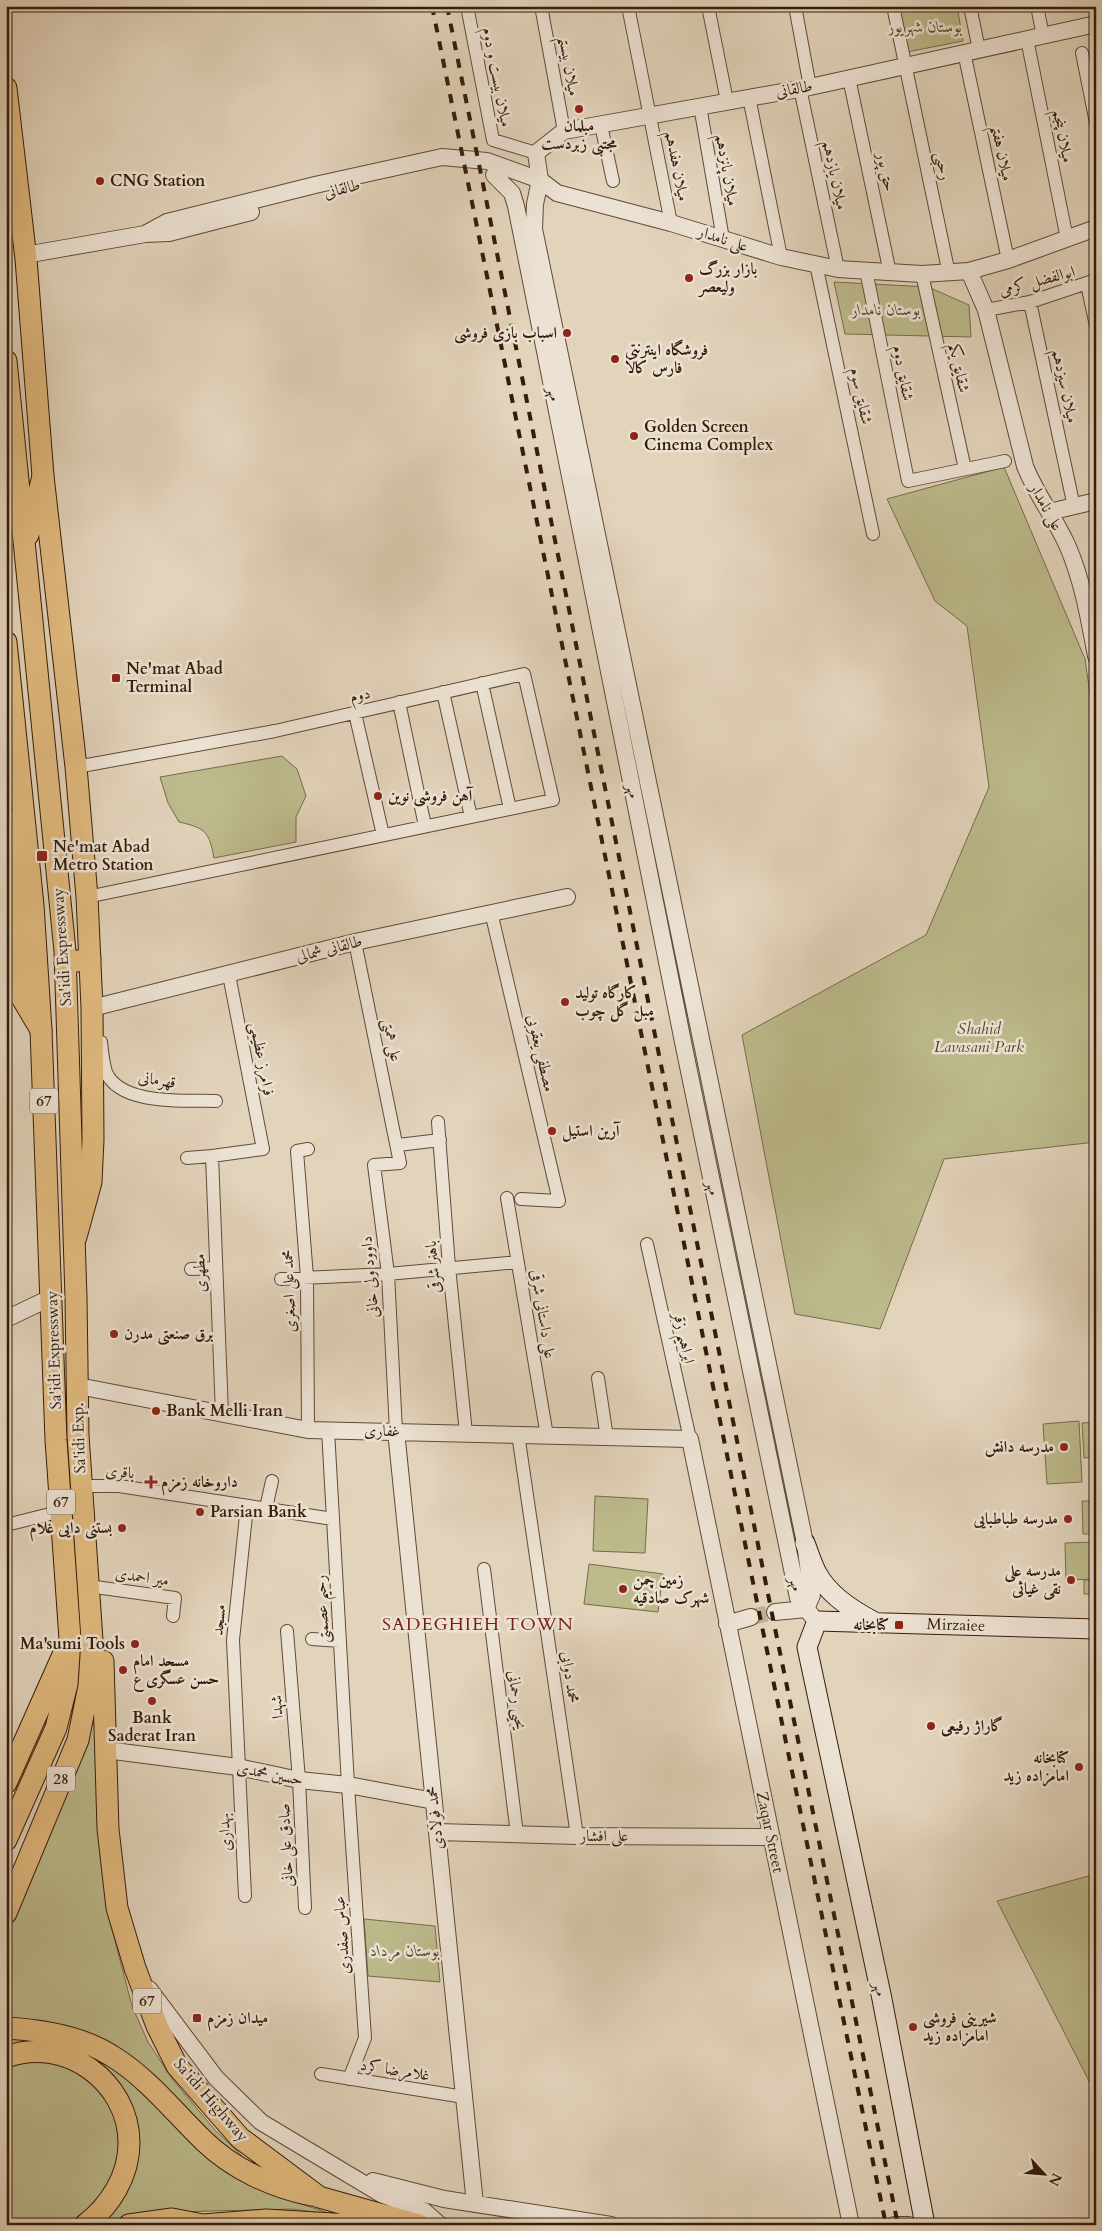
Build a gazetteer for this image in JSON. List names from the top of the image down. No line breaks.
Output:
{"streets":{"main road":["مهر","Sa'idi Expressway","67","Sa'idi Exp.","Mirzaiee","28","Sa'idi Highway"],"street":["میلان بیستم","میلان بیست و دوم","طالقانی","میلان پنجم","میلان هفتم","میلان هفدهم","رحبی","میلان پانزدهم","حق پور","میلان یازدهم","علی نامدار","ابوالفضل کرمی","شقایق یکم","شقایق دوم","میلان سیزدهم","شقایق سوم","دوم","طالقانی شمالی","علی همتی","مصطفی یعقوبی","فرامرز عظیمی","قهرمانی","باهنر شرقی","مطهری","داوود ولی خانی","محمد علی اصغری","علی داستانی شرقی","ابراهیم زقر","غفاری","باقری","میر احمدی","رحیم عصمتی","مسجد","محمد دوابی","یحیی رحمانی","شهدا","حسین محمدی","محمد فولادی","بهداری","Zaqar Street","علی افشار","صادق علی خانی","عباس صفدری","غلامرضا کرد"]},"crossings":[["میلان بیستم","طالقانی"],["میلان بیست و دوم","طالقانی"],["طالقانی","میلان پنجم"],["طالقانی","میلان هفتم"],["طالقانی","میلان هفدهم"],["طالقانی","رحبی"],["طالقانی","میلان پانزدهم"],["طالقانی","حق پور"],["طالقانی","میلان یازدهم"],["طالقانی","علی نامدار"],["طالقانی","مهر"],["میلان پنجم","علی نامدار"],["میلان هفتم","علی نامدار"],["میلان هفدهم","علی نامدار"],["رحبی","علی نامدار"],["میلان پانزدهم","علی نامدار"],["حق پور","علی نامدار"],["میلان یازدهم","علی نامدار"],["علی نامدار","ابوالفضل کرمی"],["علی نامدار","شقایق یکم"],["علی نامدار","شقایق دوم"],["علی نامدار","شقایق سوم"],["ابوالفضل کرمی","میلان سیزدهم"],["شقایق یکم","شقایق دوم"],["مهر","Mirzaiee"],["Sa'idi Expressway","غفاری"],["Sa'idi Expressway","Sa'idi Exp."],["Sa'idi Expressway","28"],["طالقانی شمالی","علی همتی"],["طالقانی شمالی","مصطفی یعقوبی"],["طالقانی شمالی","فرامرز عظیمی"],["طالقانی شمالی","قهرمانی"],["علی همتی","داوود ولی خانی"],["فرامرز عظیمی","مطهری"],["باهنر شرقی","غفاری"],["مطهری","غفاری"],["داوود ولی خانی","غفاری"],["داوود ولی خانی","محمد فولادی"],["محمد علی اصغری","غفاری"],["علی داستانی شرقی","غفاری"],["ابراهیم زقر","غفاری"],["ابراهیم زقر","Zaqar Street"],["غفاری","Sa'idi Exp."],["غفاری","رحیم عصمتی"],["غفاری","محمد دوابی"],["غفاری","محمد فولادی"],["غفاری","Zaqar Street"],["Sa'idi Exp.","باقری"],["Sa'idi Exp.","میر احمدی"],["Sa'idi Exp.","28"],["Sa'idi Exp.","Sa'idi Highway"],["باقری","رحیم عصمتی"],["باقری","مسجد"],["رحیم عصمتی","حسین محمدی"],["رحیم عصمتی","عباس صفدری"],["مسجد","حسین محمدی"],["مسجد","بهداری"],["محمد دوابی","علی افشار"],["یحیی رحمانی","علی افشار"],["شهدا","حسین محمدی"],["شهدا","صادق علی خانی"],["حسین محمدی","محمد فولادی"],["حسین محمدی","بهداری"],["حسین محمدی","صادق علی خانی"],["حسین محمدی","عباس صفدری"],["حسین محمدی","Sa'idi Highway"],["28","Sa'idi Highway"],["محمد فولادی","علی افشار"],["محمد فولادی","غلامرضا کرد"],["Zaqar Street","علی افشار"],["عباس صفدری","غلامرضا کرد"]],"districts":["SADEGHIEH TOWN"],"parks":["بوستان شهریور","بوستان نامدار","Shahid Lavasani Park","بوستان مرداد"],"places":{"other":["مبلمان مجتبی زبردست","CNG Station","بازار بزرگ ولیعصر","اسباب بازی فروشی","فروشگاه اینترنتی فارس کالا","Golden Screen Cinema Complex","آهن فروشی نوین","کارگاه تولید مبل گل چوب","آرین استیل","برق صنعتی مدرن","Bank Melli Iran","مدرسه دانش","Parsian Bank","مدرسه طباطبایی","بستنی دایی غلام","مدرسه علی نقی غیاثی","زمین چمن شهرک صادقیه","Ma'sumi Tools","مسجد امام حسن عسگری ع","Bank Saderat Iran","گاراژ رفیعی","کتابخانه امامزاده زید","شیرینی فروشی امامزاده زید"],"transit":["Ne'mat Abad Terminal","Ne'mat Abad Metro Station","کتابخانه","میدان زمزم"],"health":["داروخانه زمزم"]},"north":"bottom right"}
